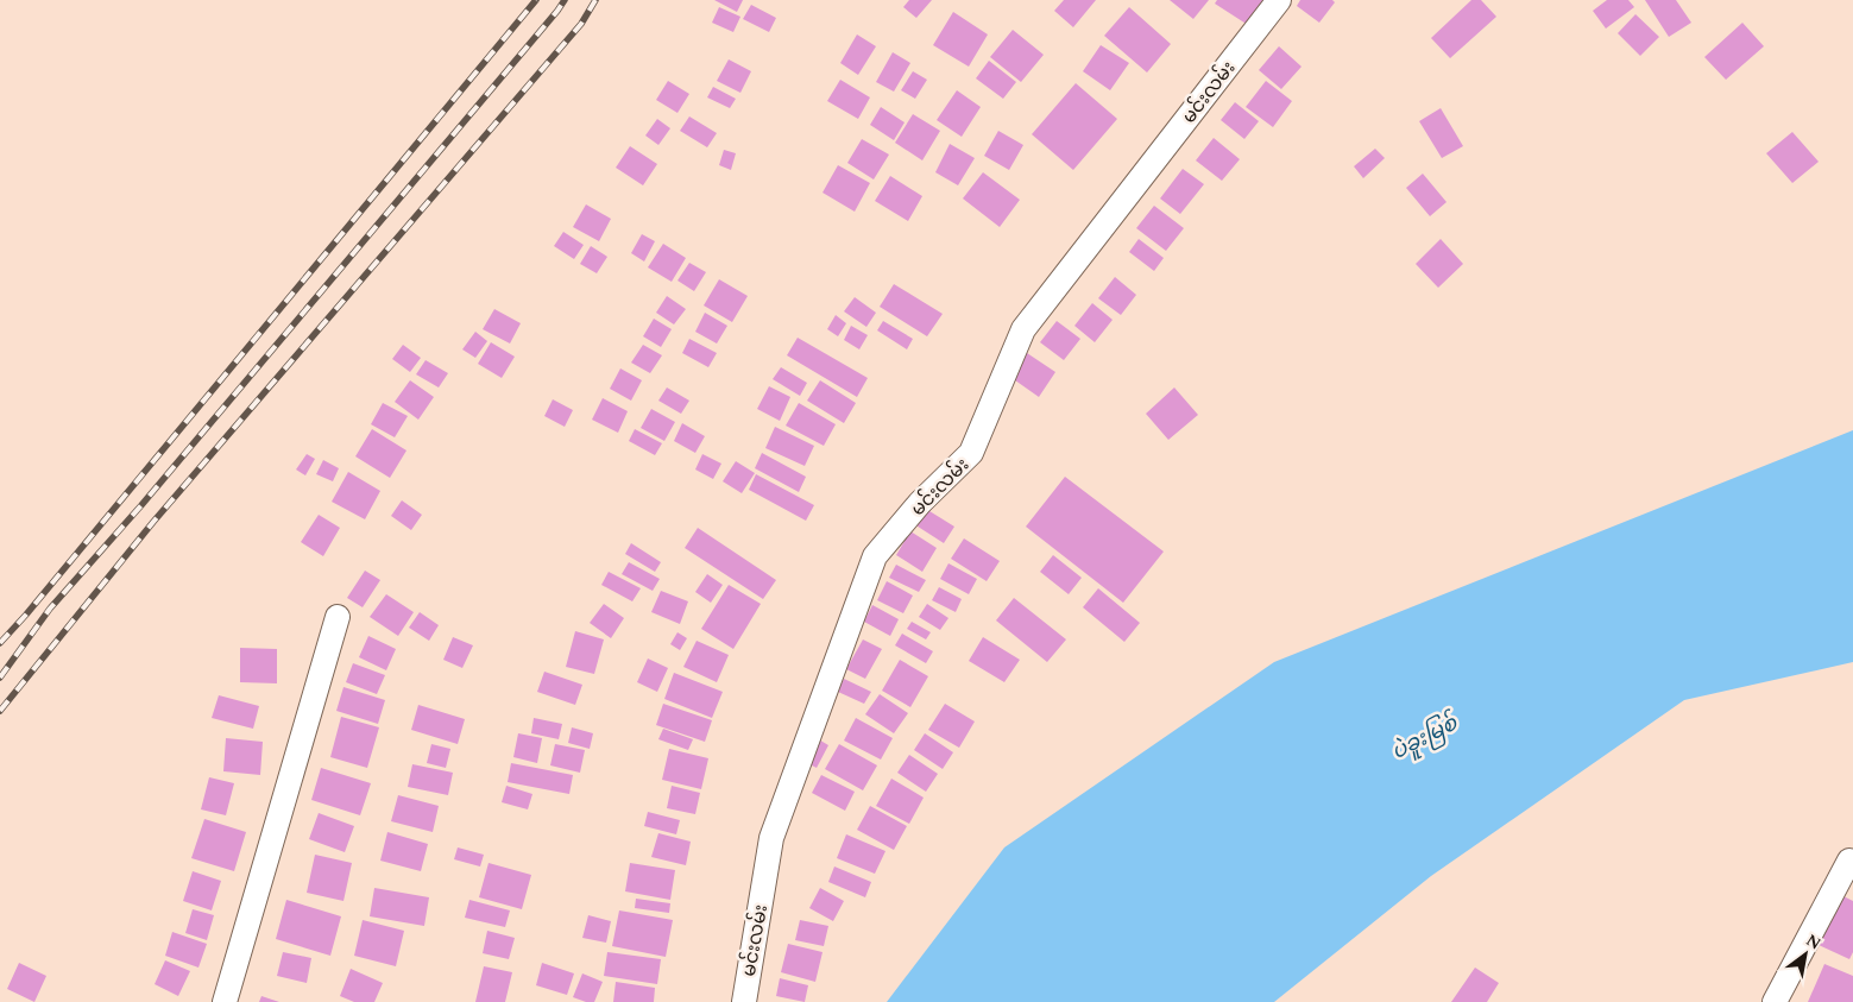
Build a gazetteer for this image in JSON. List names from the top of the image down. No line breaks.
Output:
{"streets":{"street":["မင်းလမ်း"]},"water":["ပဲခူးမြစ်"],"north":"top right"}
